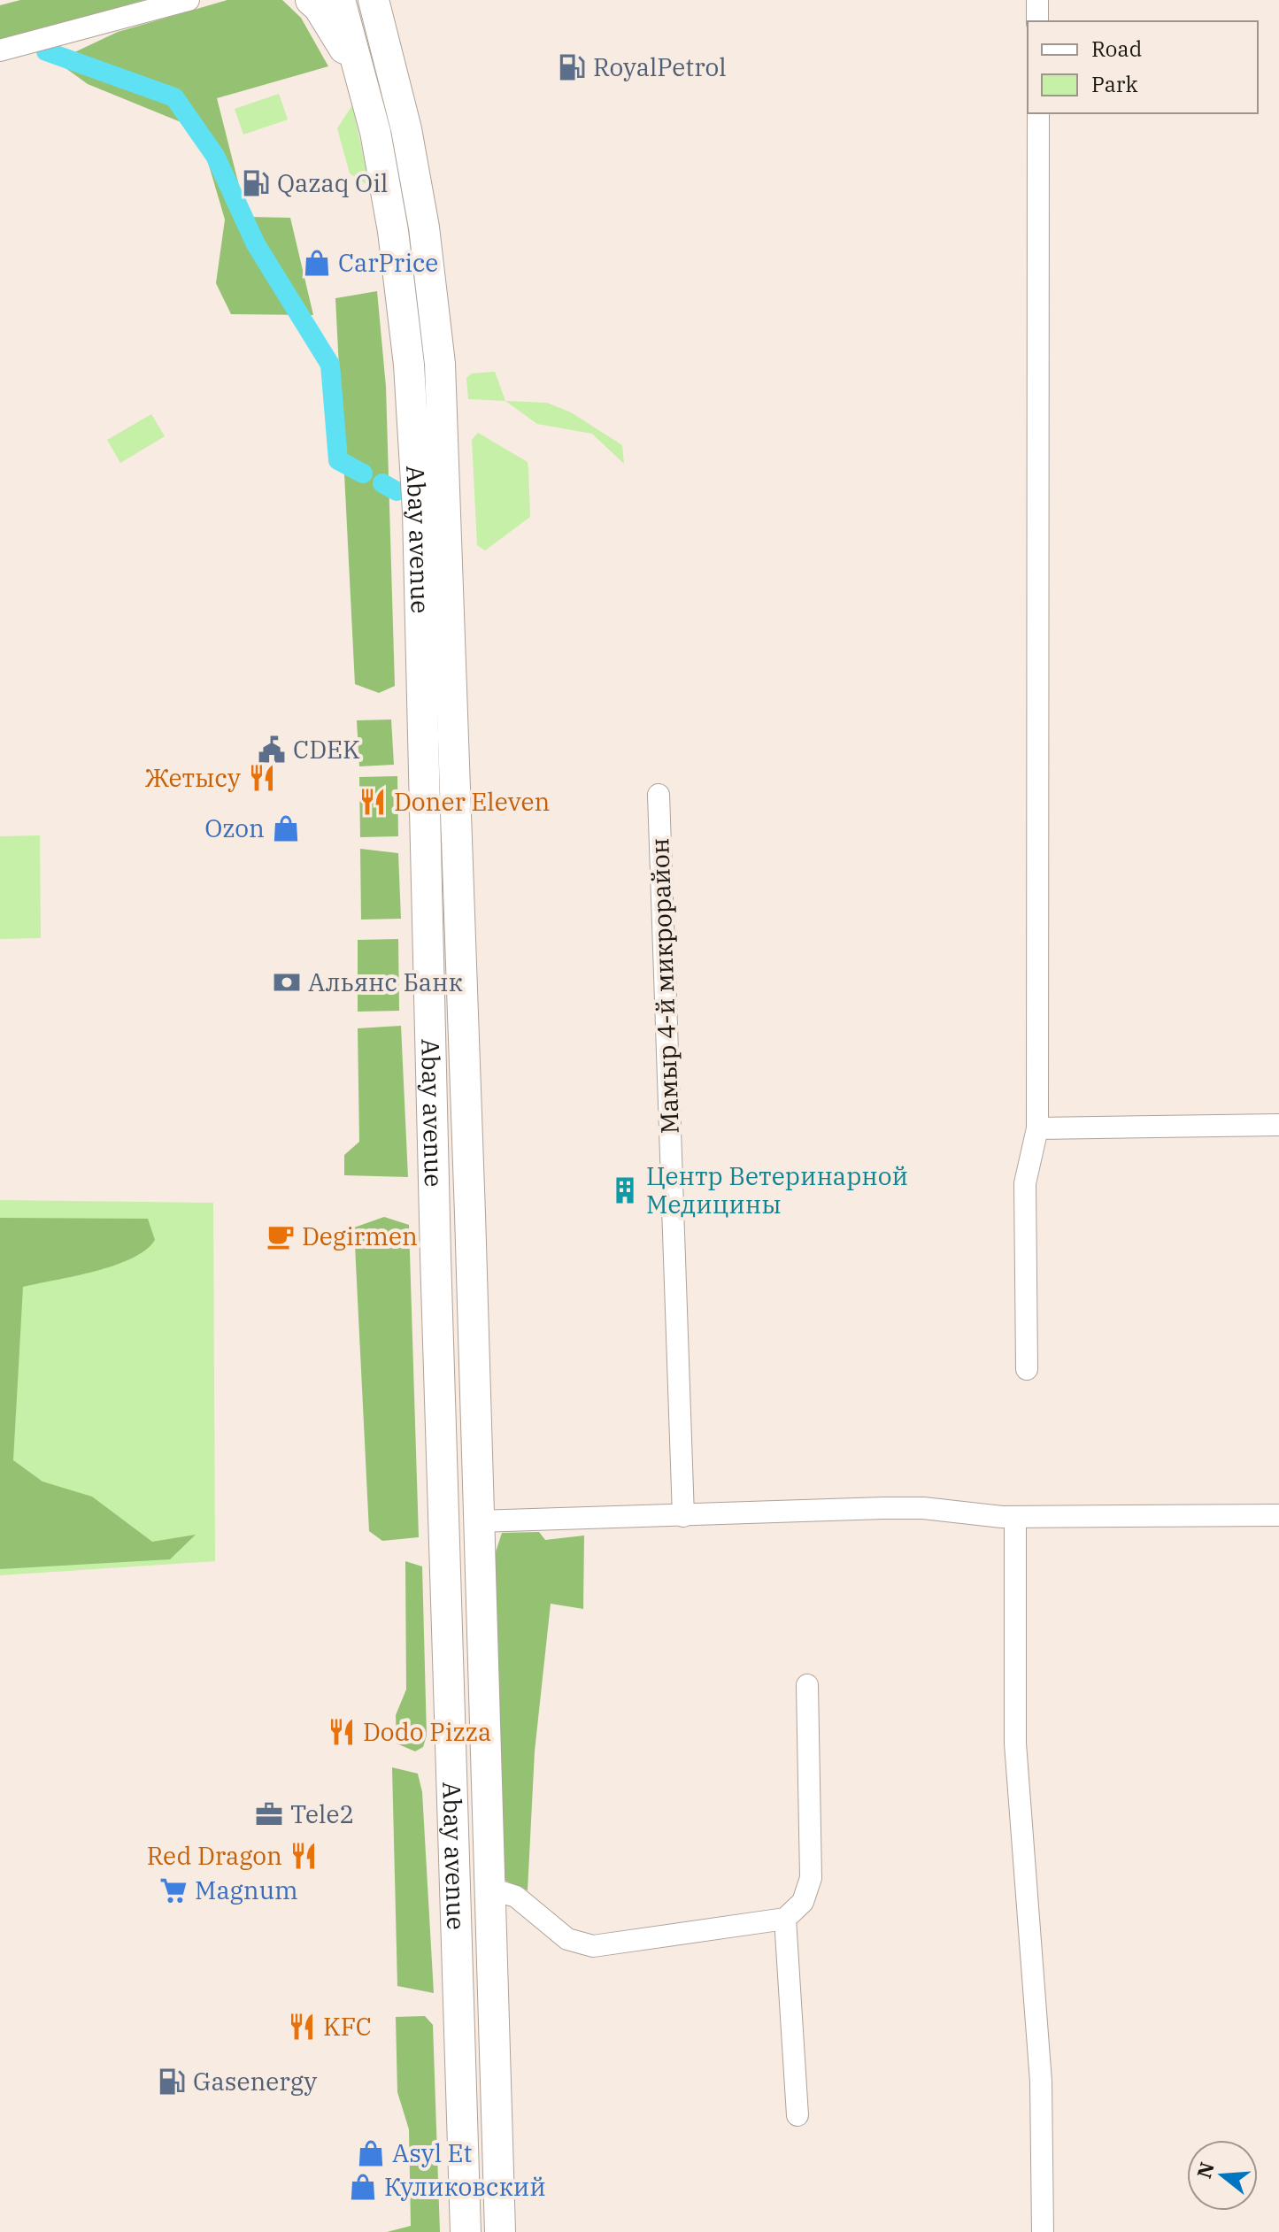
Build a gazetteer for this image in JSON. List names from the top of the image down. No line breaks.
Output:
{"streets":{"main road":["Abay avenue"],"street":["Мамыр 4-й микрорайон"]},"places":{"fuel station":["RoyalPetrol","Qazaq Oil","Gasenergy"],"shop":["CarPrice","Ozon","Asyl Et","Куликовский"],"public building":["CDEK"],"restaurant":["Жетысу","Doner Eleven","Dodo Pizza","Red Dragon","KFC"],"bank":["Альянс Банк"],"building":["Центр Ветеринарной Медицины"],"cafe":["Degirmen"],"office":["Tele2"],"supermarket":["Magnum"]},"legend":["Road","Park"],"north":"left"}
